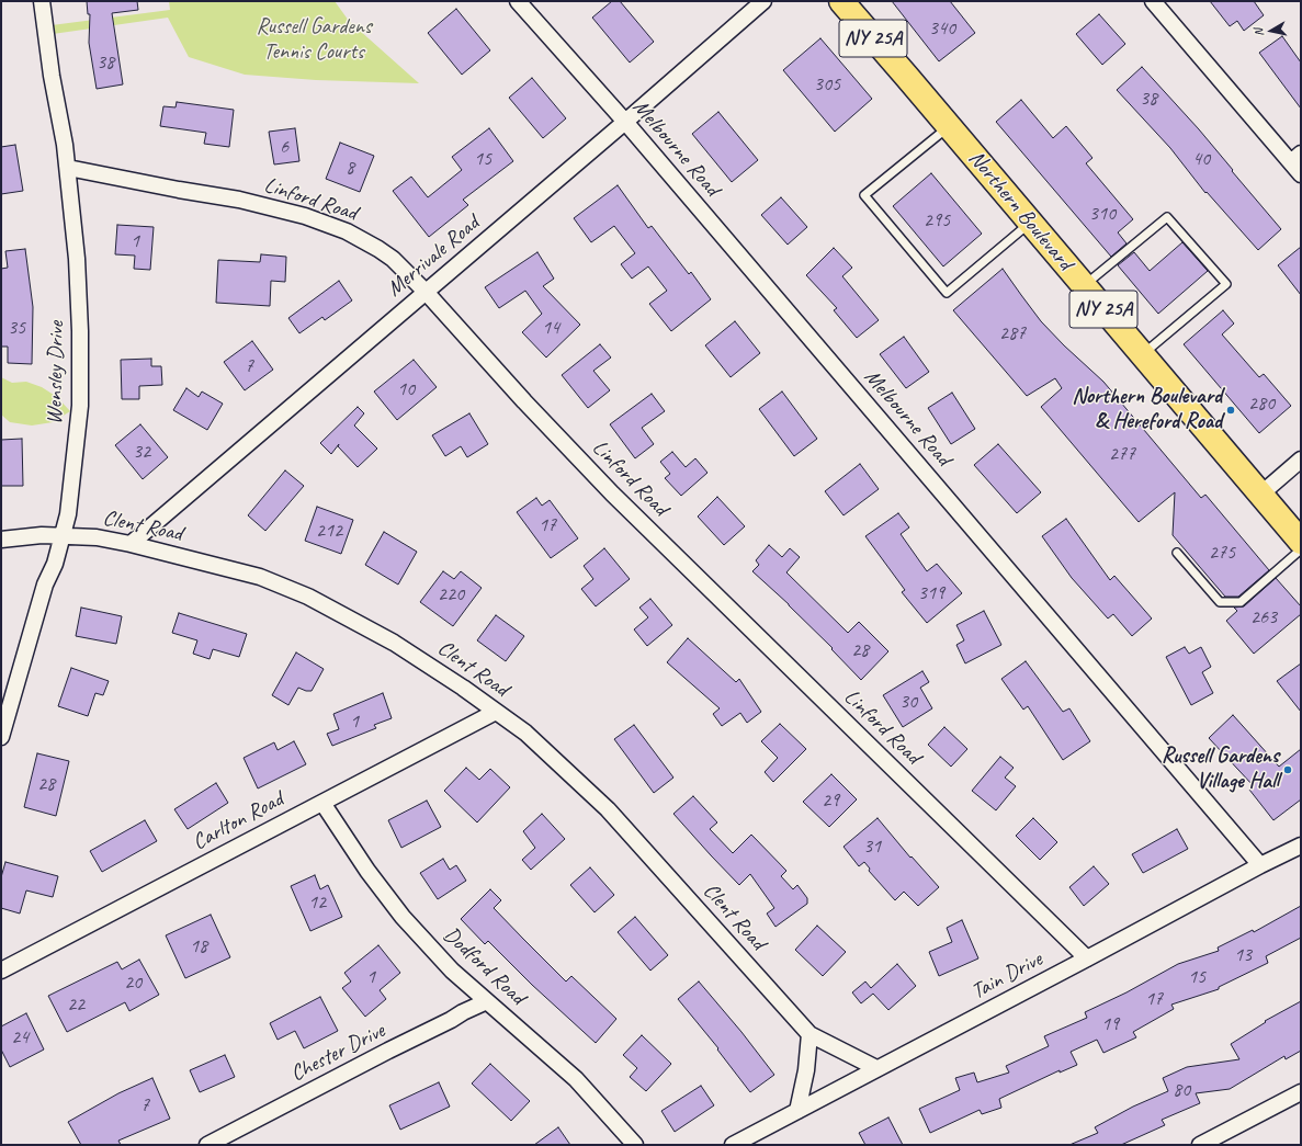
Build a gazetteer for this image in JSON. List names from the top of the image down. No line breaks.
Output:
{"streets":{"main road":["NY 25A","Northern Boulevard"],"street":["Melbourne Road","Linford Road","Merrivale Road","Wensley Drive","Clent Road","Carlton Road","Dodford Road","Tain Drive","Chester Drive"]},"crossings":[["Melbourne Road","Merrivale Road"],["Melbourne Road","Tain Drive"],["Linford Road","Merrivale Road"],["Linford Road","Wensley Drive"],["Linford Road","Tain Drive"],["Merrivale Road","Clent Road"],["Wensley Drive","Clent Road"],["Clent Road","Carlton Road"],["Clent Road","Tain Drive"],["Carlton Road","Dodford Road"],["Dodford Road","Chester Drive"]],"parks":["Russell Gardens Tennis Courts"],"places":["Northern Boulevard & Hereford Road","Russell Gardens Village Hall"],"house_numbers":["340","38","305","38","6","15","40","8","310","295","1","35","14","287","7","10","280","32","277","17","212","275","319","220","263","28","30","1","28","29","31","12","18","13","1","15","20","17","22","19","24","80","7"],"north":"left"}
